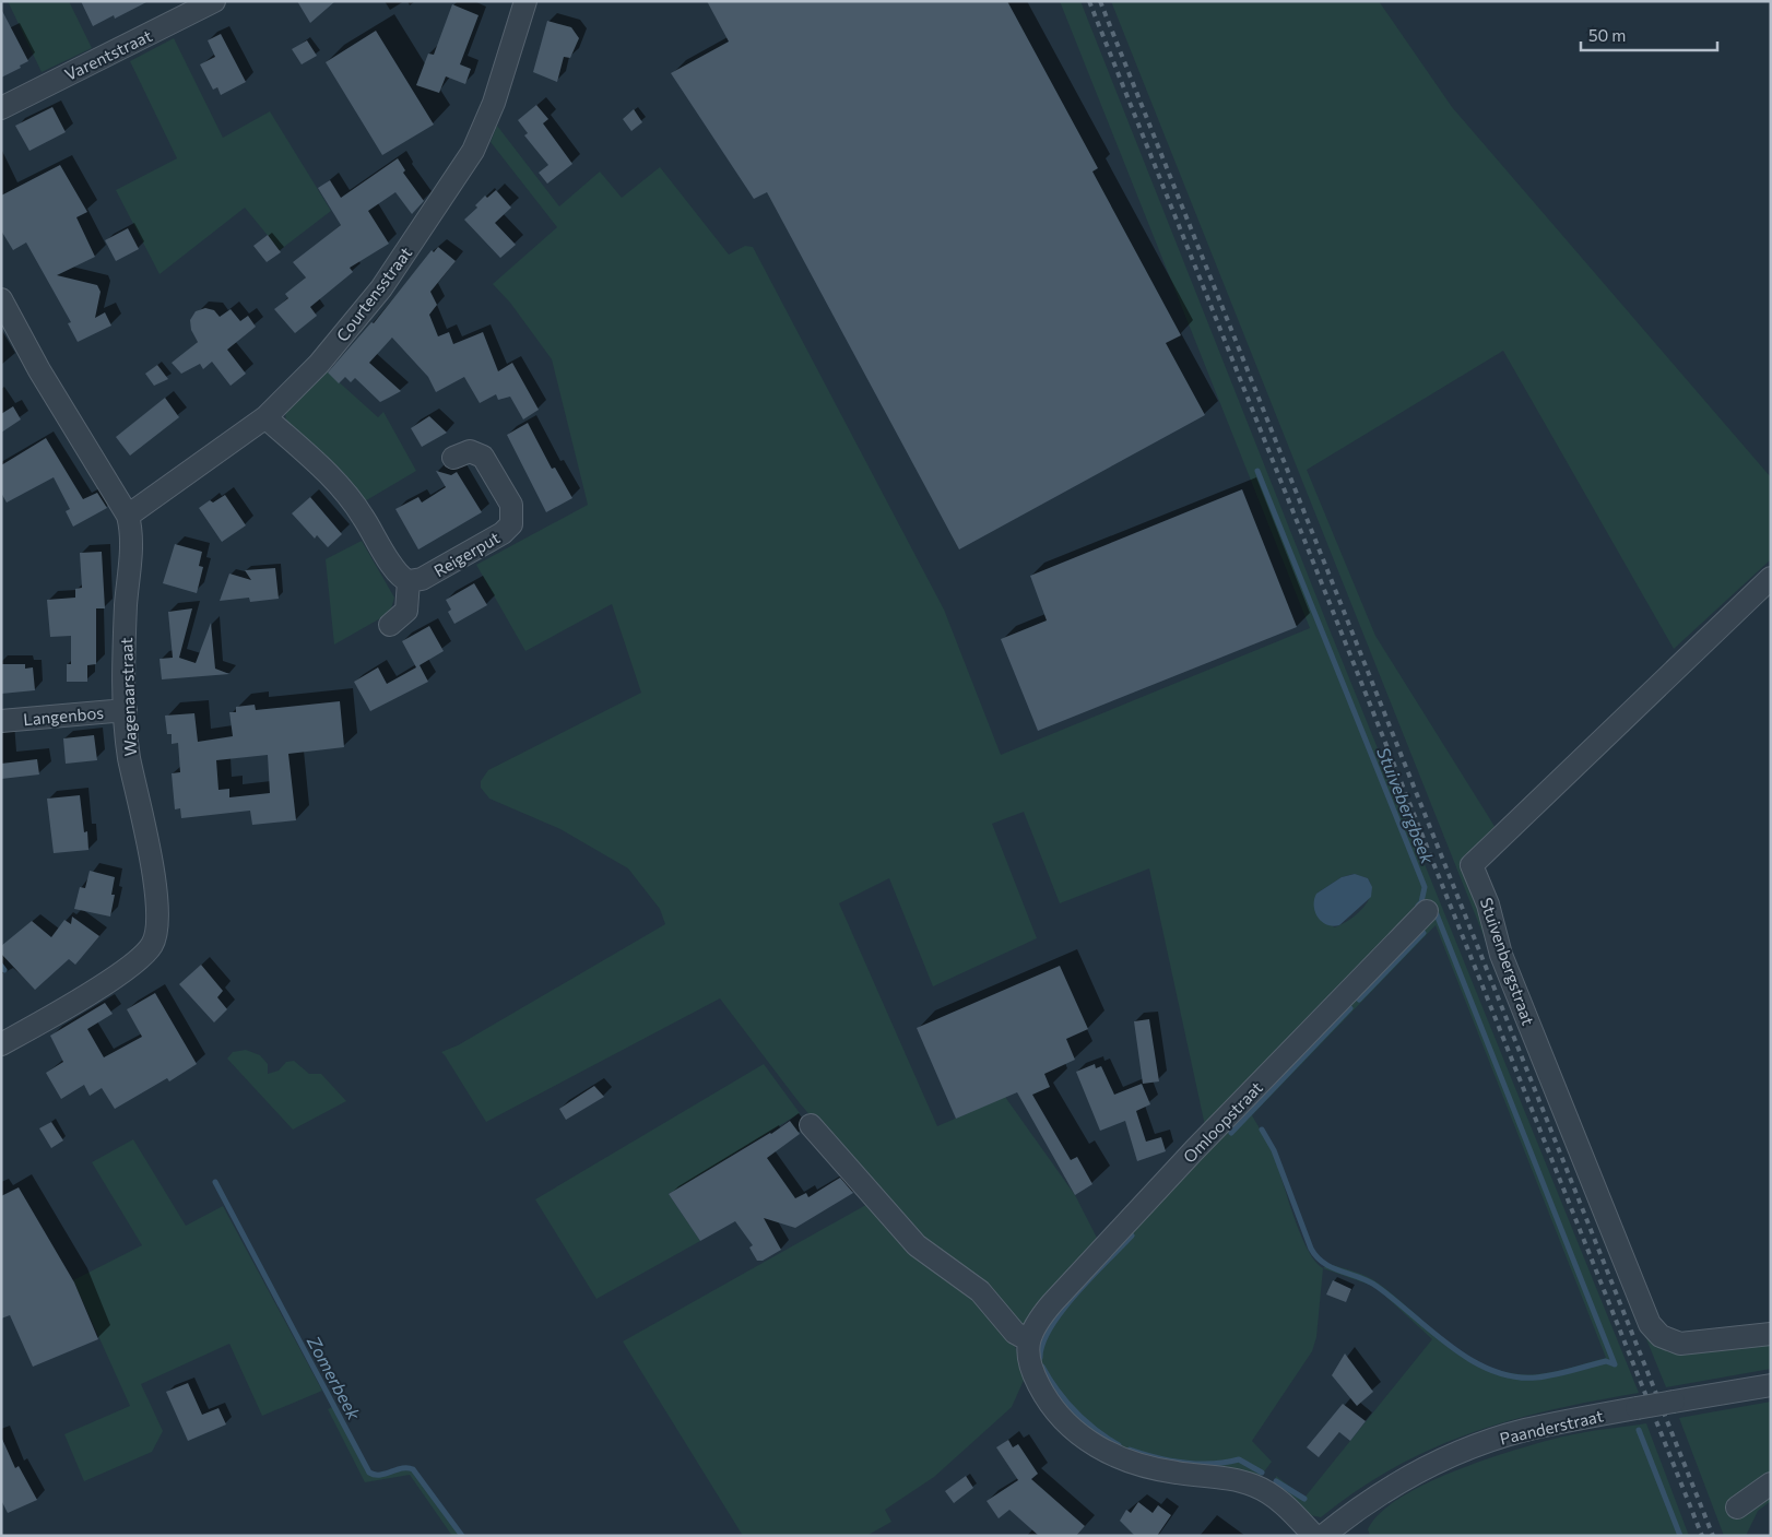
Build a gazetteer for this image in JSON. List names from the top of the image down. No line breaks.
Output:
{"streets":{"street":["Varentstraat","Courtensstraat","Reigerput","Wagenaarstraat","Langenbos","Stuivenbergstraat","Omloopstraat","Paanderstraat"]},"crossings":[["Courtensstraat","Wagenaarstraat"],["Wagenaarstraat","Langenbos"]],"water":["Stuivebergbeek","Zomerbeek"],"scale_bar":"50 m"}
